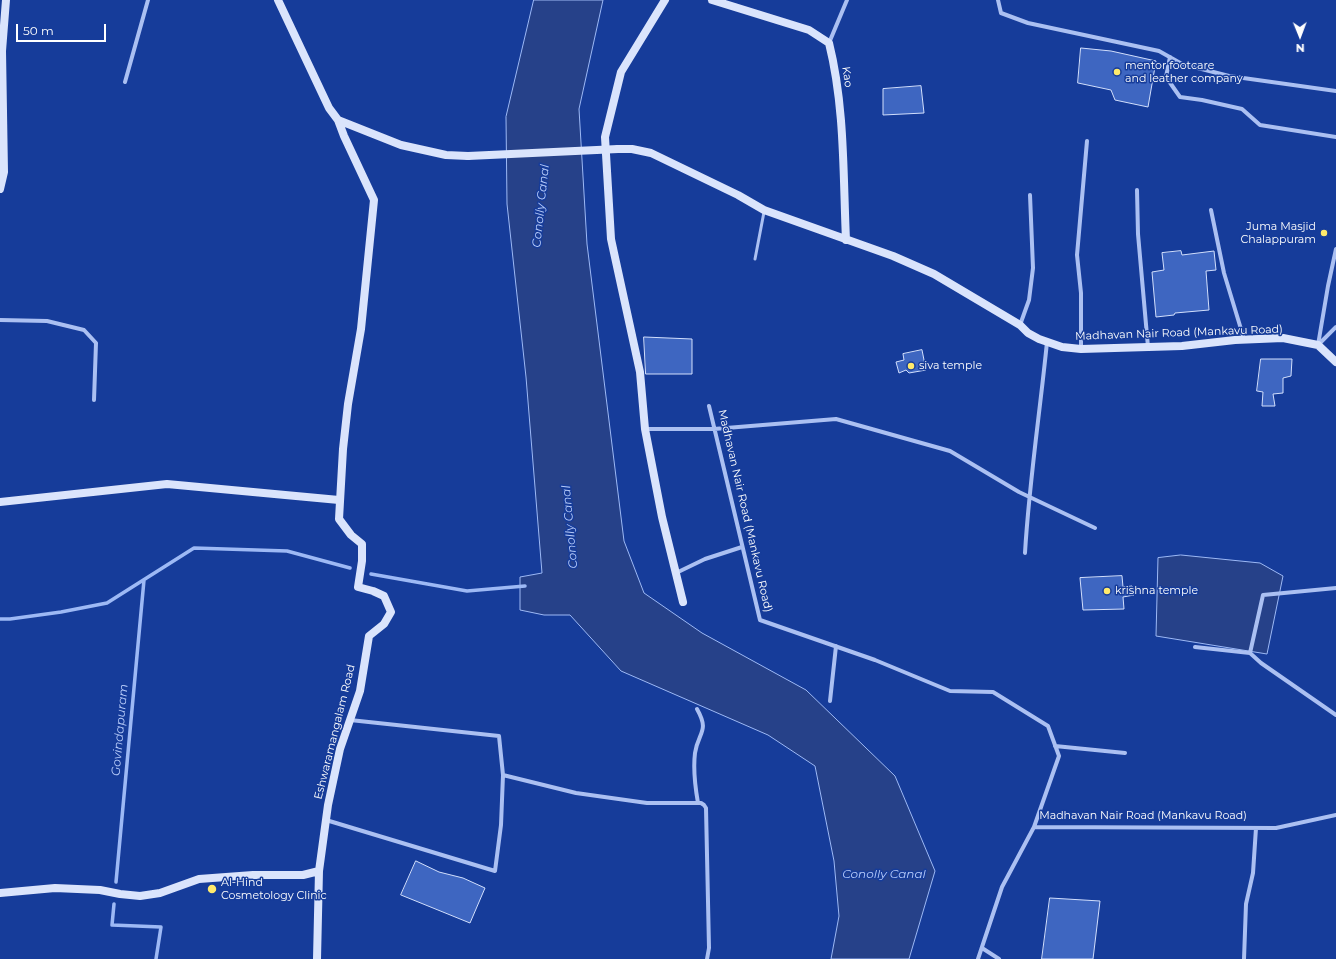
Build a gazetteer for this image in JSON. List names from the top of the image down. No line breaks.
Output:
{"streets":{"street":["Kao","Madhavan Nair Road (Mankavu Road)","Eshwaramangalam Road"]},"crossings":[["Kao","Madhavan Nair Road (Mankavu Road)"]],"water":["Conolly Canal","Govindapuram"],"places":["mentor footcare and leather company","Juma Masjid Chalappuram","siva temple","krishna temple","Al-Hind Cosmetology Clinic"],"scale_bar":"50 m","north":"bottom"}
